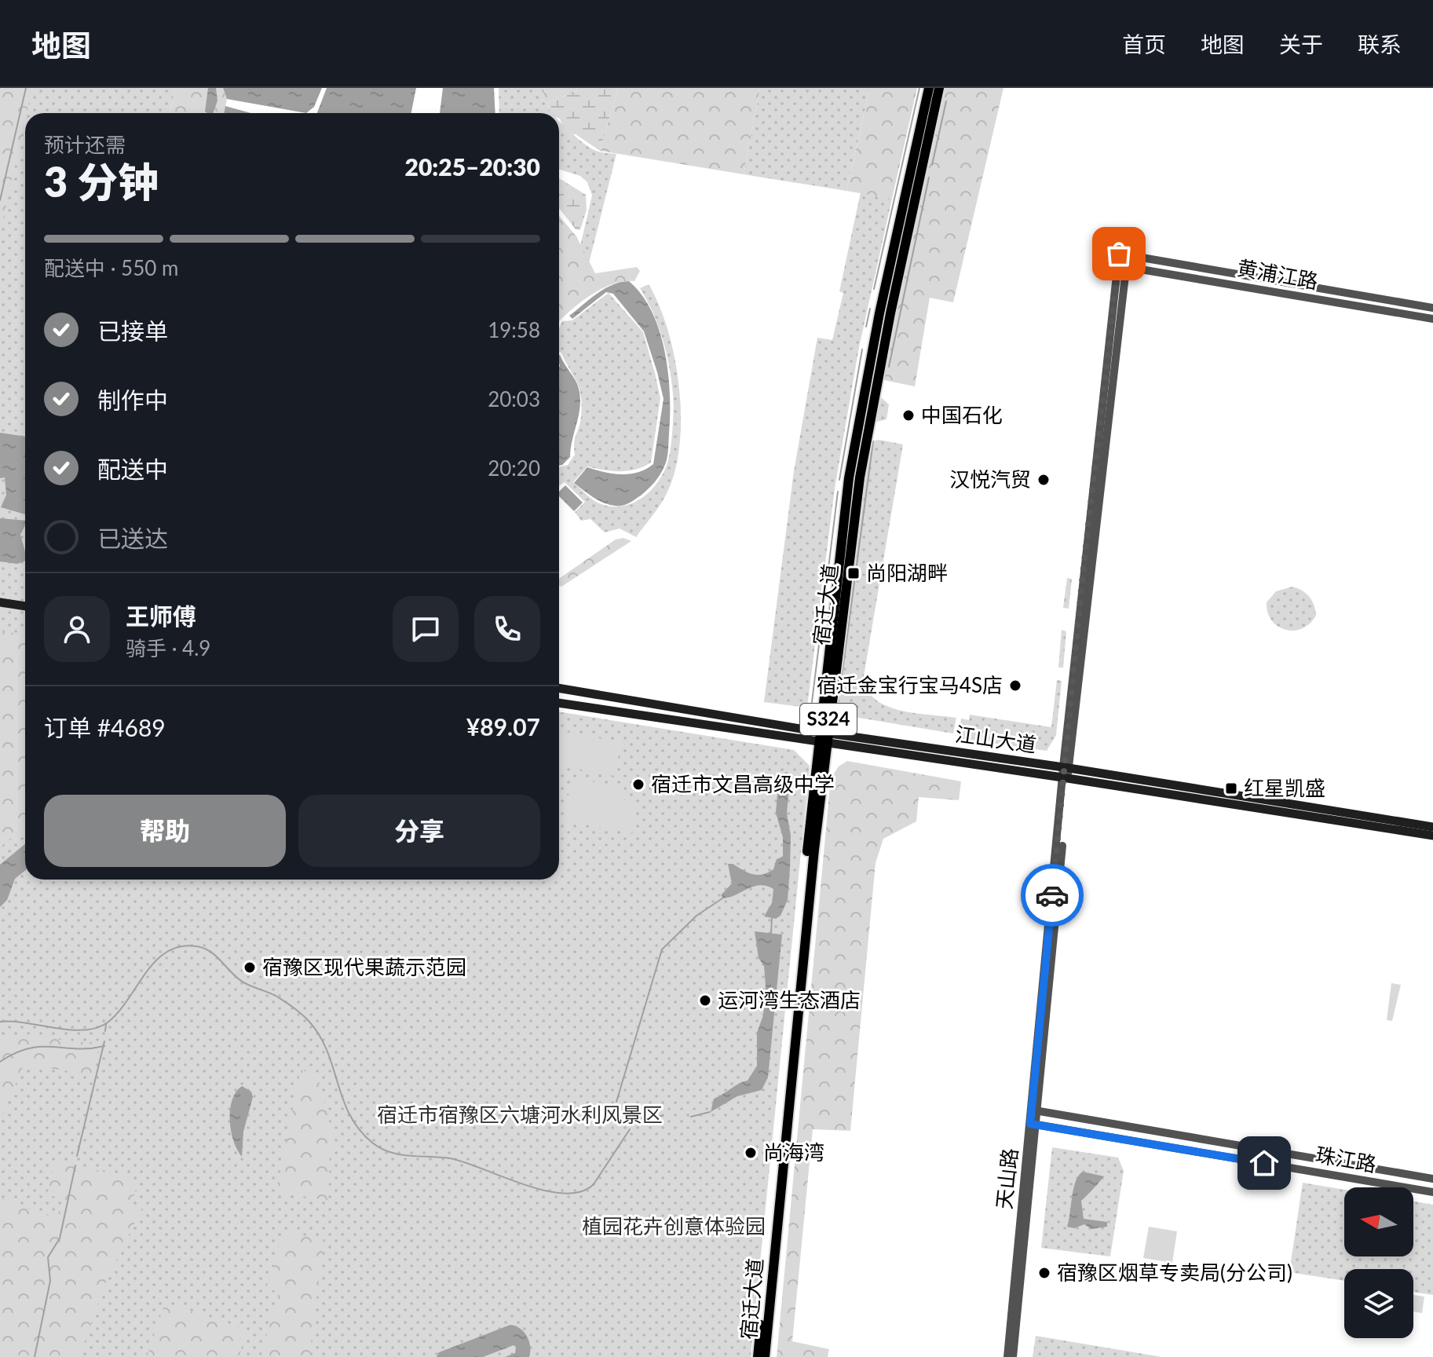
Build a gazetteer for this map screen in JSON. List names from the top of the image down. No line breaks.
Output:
{"streets":{"main road":["宿迁大道","S324","江山大道"],"street":["黄浦江路","珠江路","天山路"]},"crossings":[["黄浦江路","天山路"],["宿迁大道","江山大道"],["江山大道","天山路"],["珠江路","天山路"]],"parks":["宿迁市宿豫区六塘河水利风景区","植园花卉创意体验园"],"places":{"other":["中国石化","汉悦汽贸","宿迁金宝行宝马4S店","宿迁市文昌高级中学","宿豫区现代果蔬示范园","运河湾生态酒店","尚海湾","宿豫区烟草专卖局(分公司)"],"transit":["尚阳湖畔","红星凯盛"]},"north":"left","page":{"header":"地图","nav":["首页","地图","关于","联系"],"heading":["3 分钟","预计还需","20:25–20:30"],"panel":["王师傅","骑手 · 4.9","订单 #4689","¥89.07"],"bar":"配送中 · 550 m","list":[["已接单","19:58"],["制作中","20:03"],["配送中","20:20"],"已送达"],"buttons":["帮助","分享"]}}
